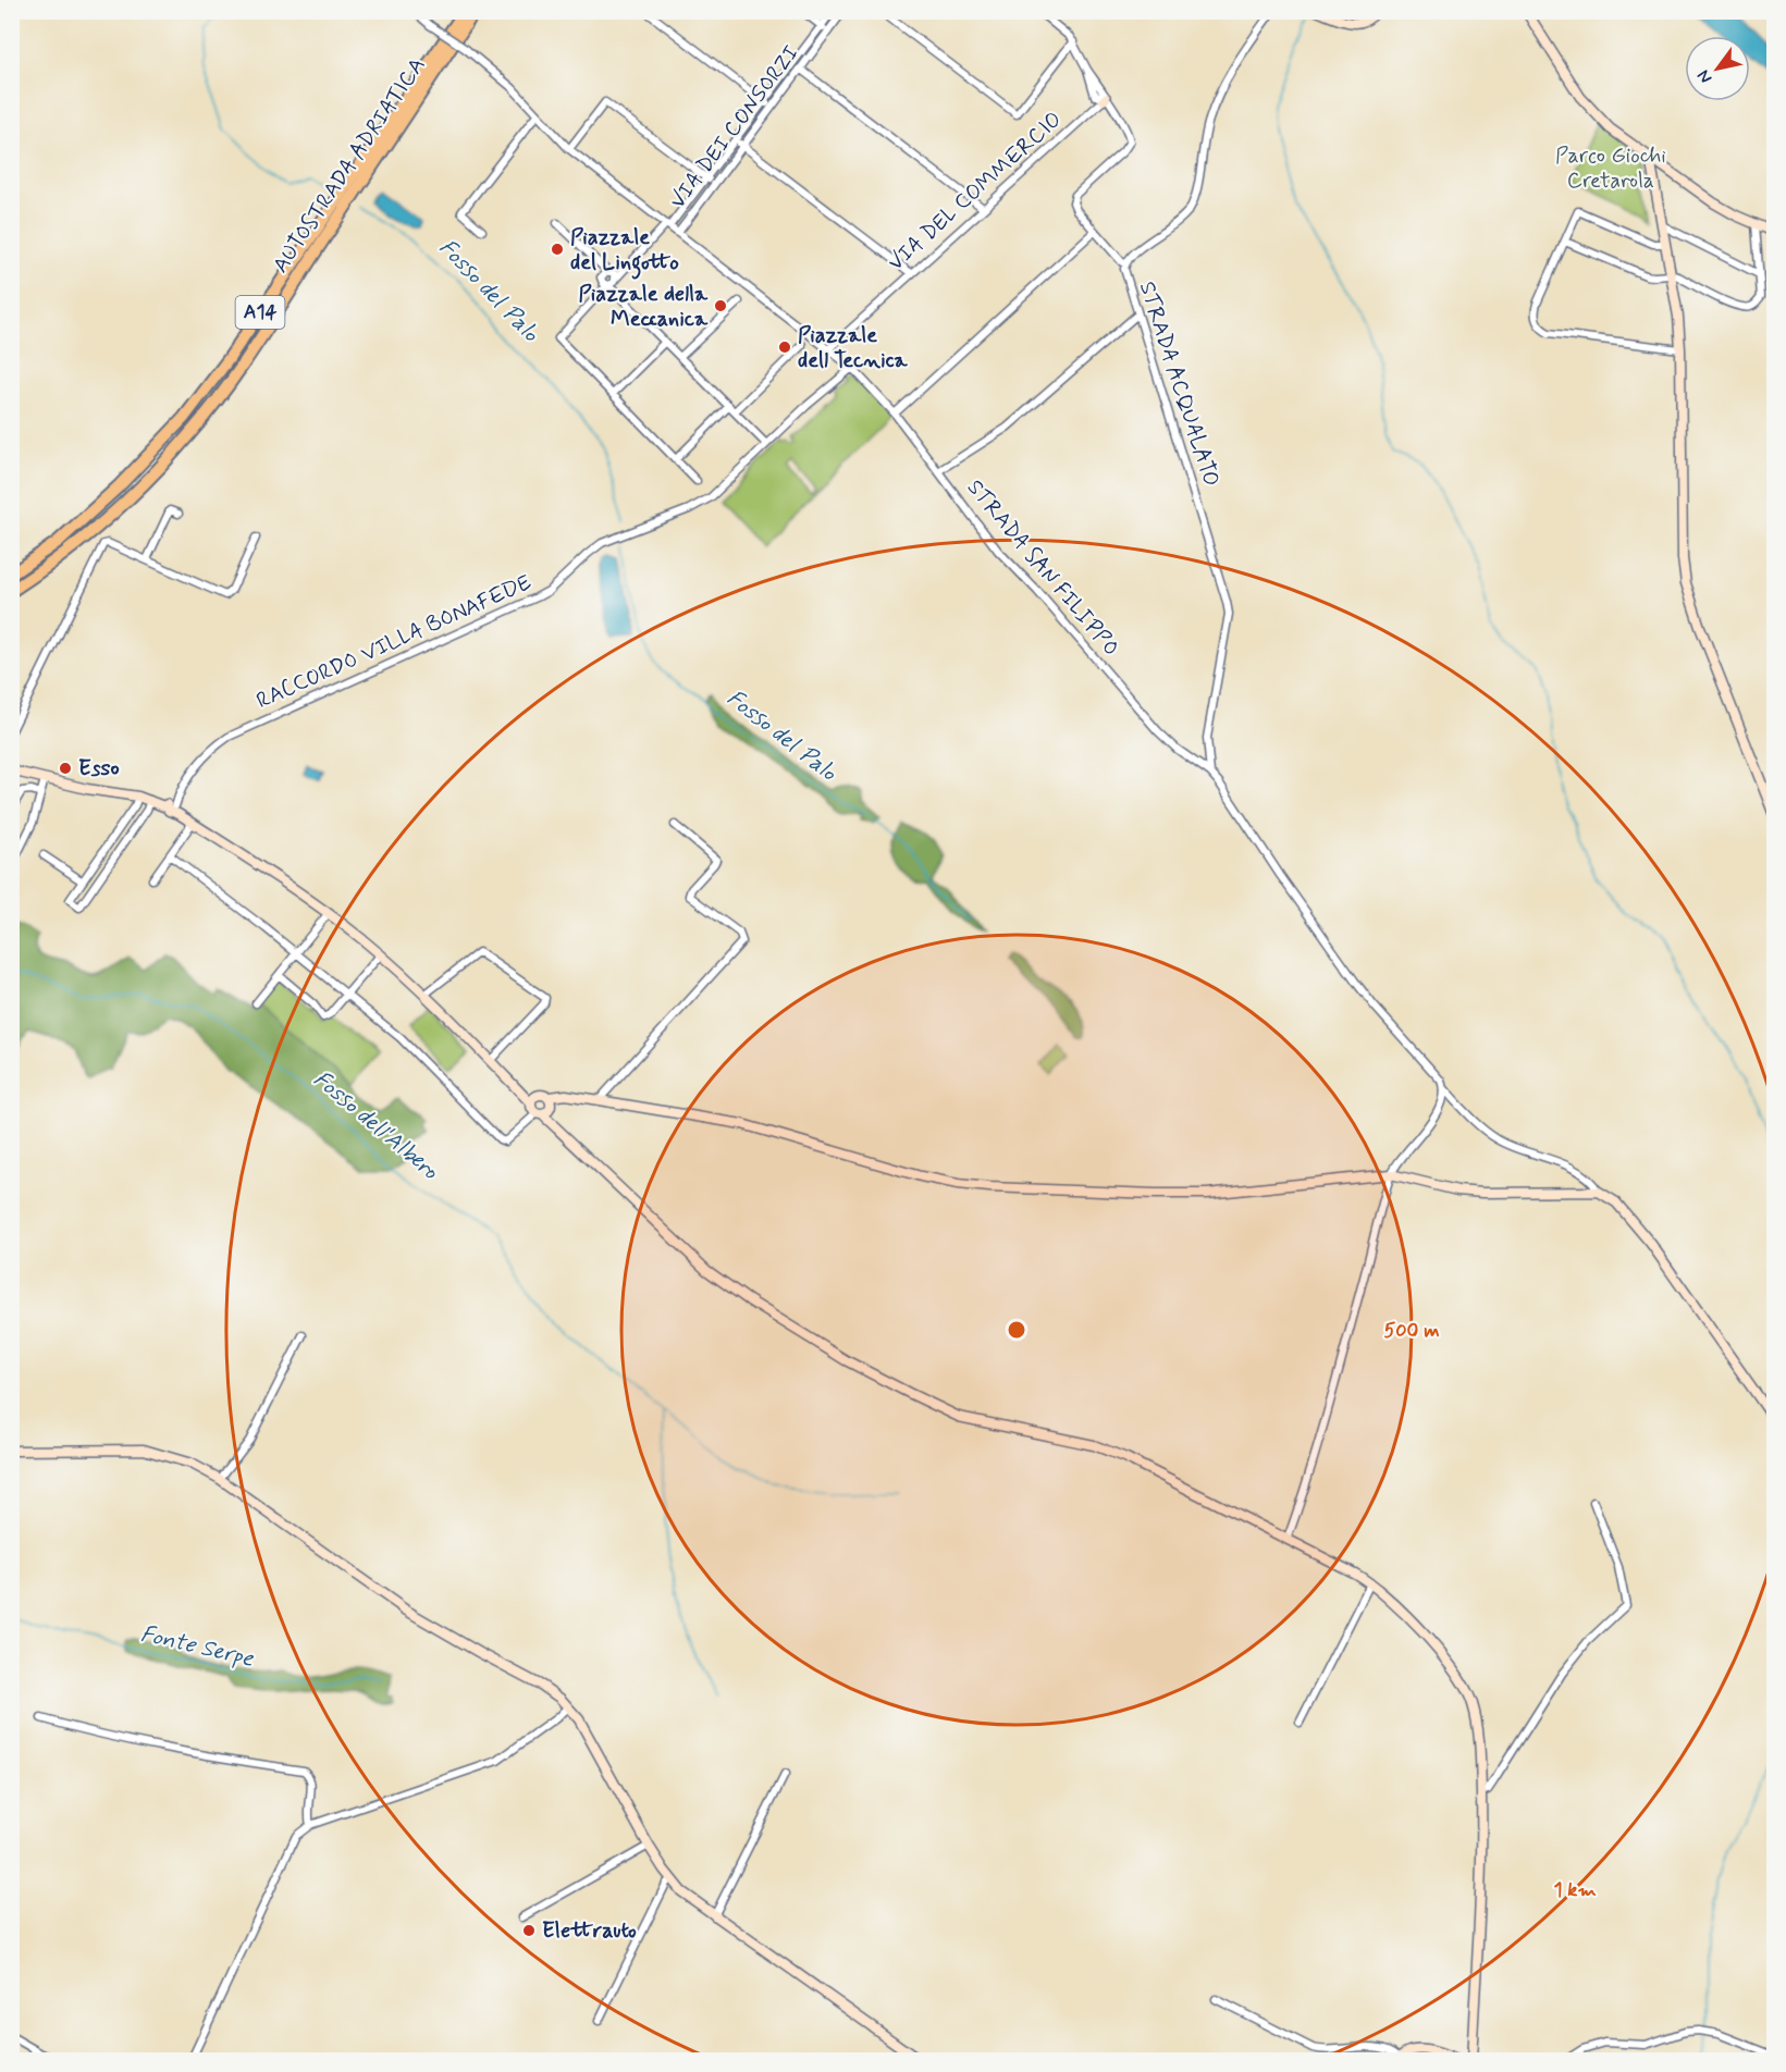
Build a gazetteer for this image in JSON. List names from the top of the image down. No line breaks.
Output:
{"streets":{"highway":["AUTOSTRADA ADRIATICA","A14"],"street":["VIA DEI CONSORZI","VIA DEL COMMERCIO","STRADA ACQUALATO","STRADA SAN FILIPPO","RACCORDO VILLA BONAFEDE"]},"crossings":[["VIA DEI CONSORZI","STRADA SAN FILIPPO"],["VIA DEL COMMERCIO","STRADA SAN FILIPPO"],["STRADA ACQUALATO","STRADA SAN FILIPPO"],["STRADA SAN FILIPPO","RACCORDO VILLA BONAFEDE"]],"water":["Fosso del Palo","Fosso dell'Albero","Fonte Serpe"],"parks":["Parco Giochi Cretarola"],"places":["Piazzale del Lingotto","Piazzale della Meccanica","Piazzale dell Tecnica","Esso","Elettrauto"],"north":"bottom left","rings":["500 m","1 km"]}
